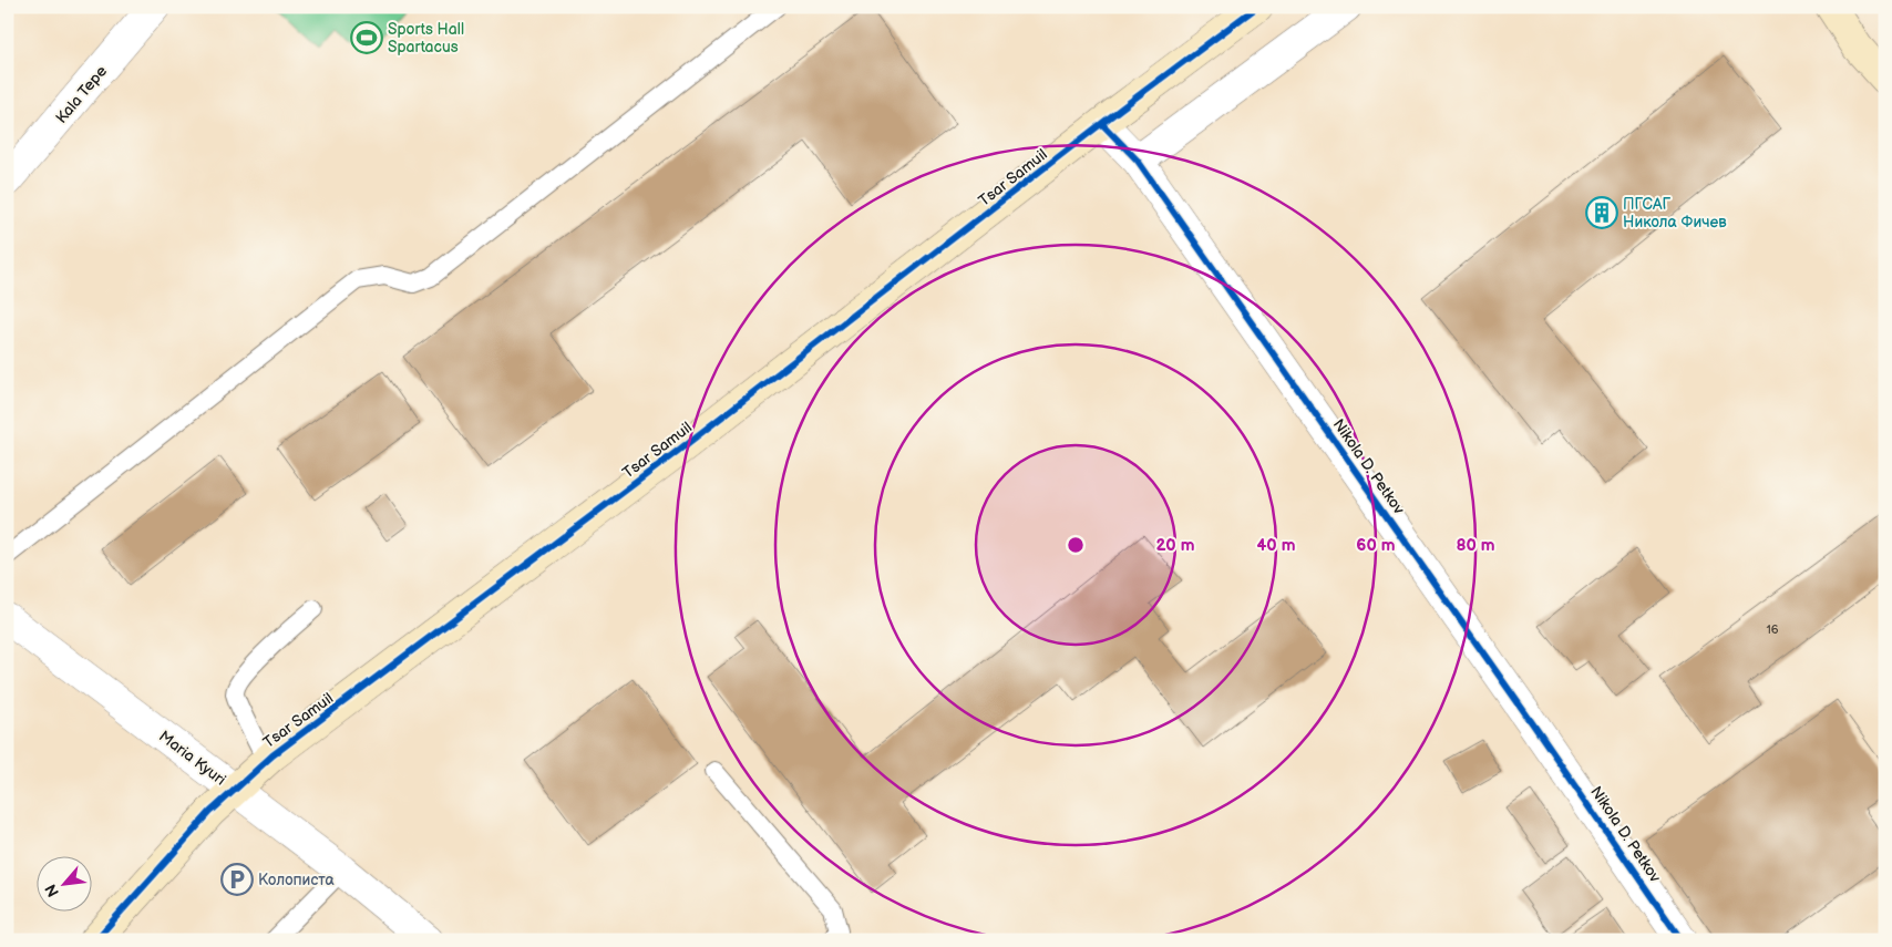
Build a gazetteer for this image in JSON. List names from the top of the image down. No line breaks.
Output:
{"streets":{"street":["Kala Tepe","Tsar Samuil","Nikola D. Petkov","Maria Kyuri"]},"crossings":[["Tsar Samuil","Nikola D. Petkov"],["Tsar Samuil","Maria Kyuri"]],"places":{"sports":["Sports Hall Spartacus"],"building":["ПГСАГ Никола Фичев"],"parking":["Колописта"]},"house_numbers":["16"],"north":"bottom left","rings":["20 m","40 m","60 m","80 m"]}
